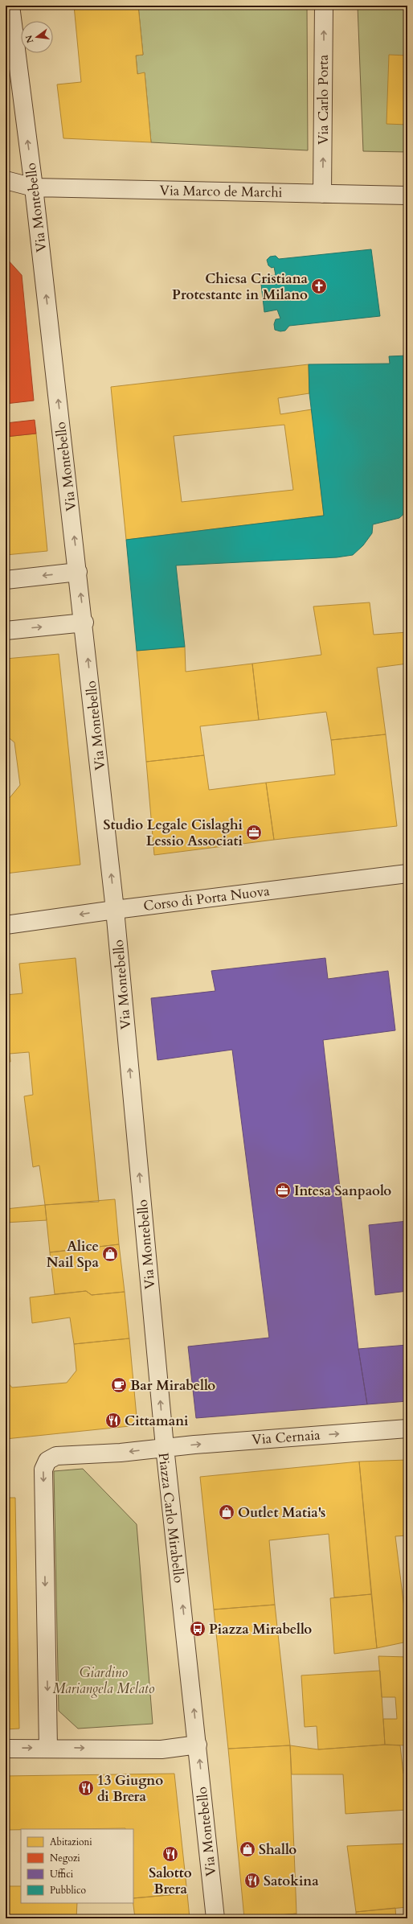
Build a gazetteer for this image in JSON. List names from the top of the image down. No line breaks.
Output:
{"streets":{"street":["Via Carlo Porta","Via Marco de Marchi","Via Montebello","Corso di Porta Nuova","Via Cernaia","Piazza Carlo Mirabello"]},"crossings":[["Via Carlo Porta","Via Marco de Marchi"],["Via Marco de Marchi","Via Montebello"],["Via Montebello","Corso di Porta Nuova"],["Via Montebello","Via Cernaia"],["Via Montebello","Piazza Carlo Mirabello"],["Via Cernaia","Piazza Carlo Mirabello"]],"one_way":["Via Carlo Porta","Via Montebello","Via Cernaia"],"parks":["Giardino Mariangela Melato"],"places":{"church":["Chiesa Cristiana Protestante in Milano"],"office":["Studio Legale Cislaghi Lessio Associati","Intesa Sanpaolo"],"shop":["Alice Nail Spa","Outlet Matia's","Shallo"],"cafe":["Bar Mirabello"],"restaurant":["Cittamani","13 Giugno di Brera","Salotto Brera","Satokina"],"bus stop":["Piazza Mirabello"]},"legend":["Abitazioni","Negozi","Uffici","Pubblico"],"north":"left"}
